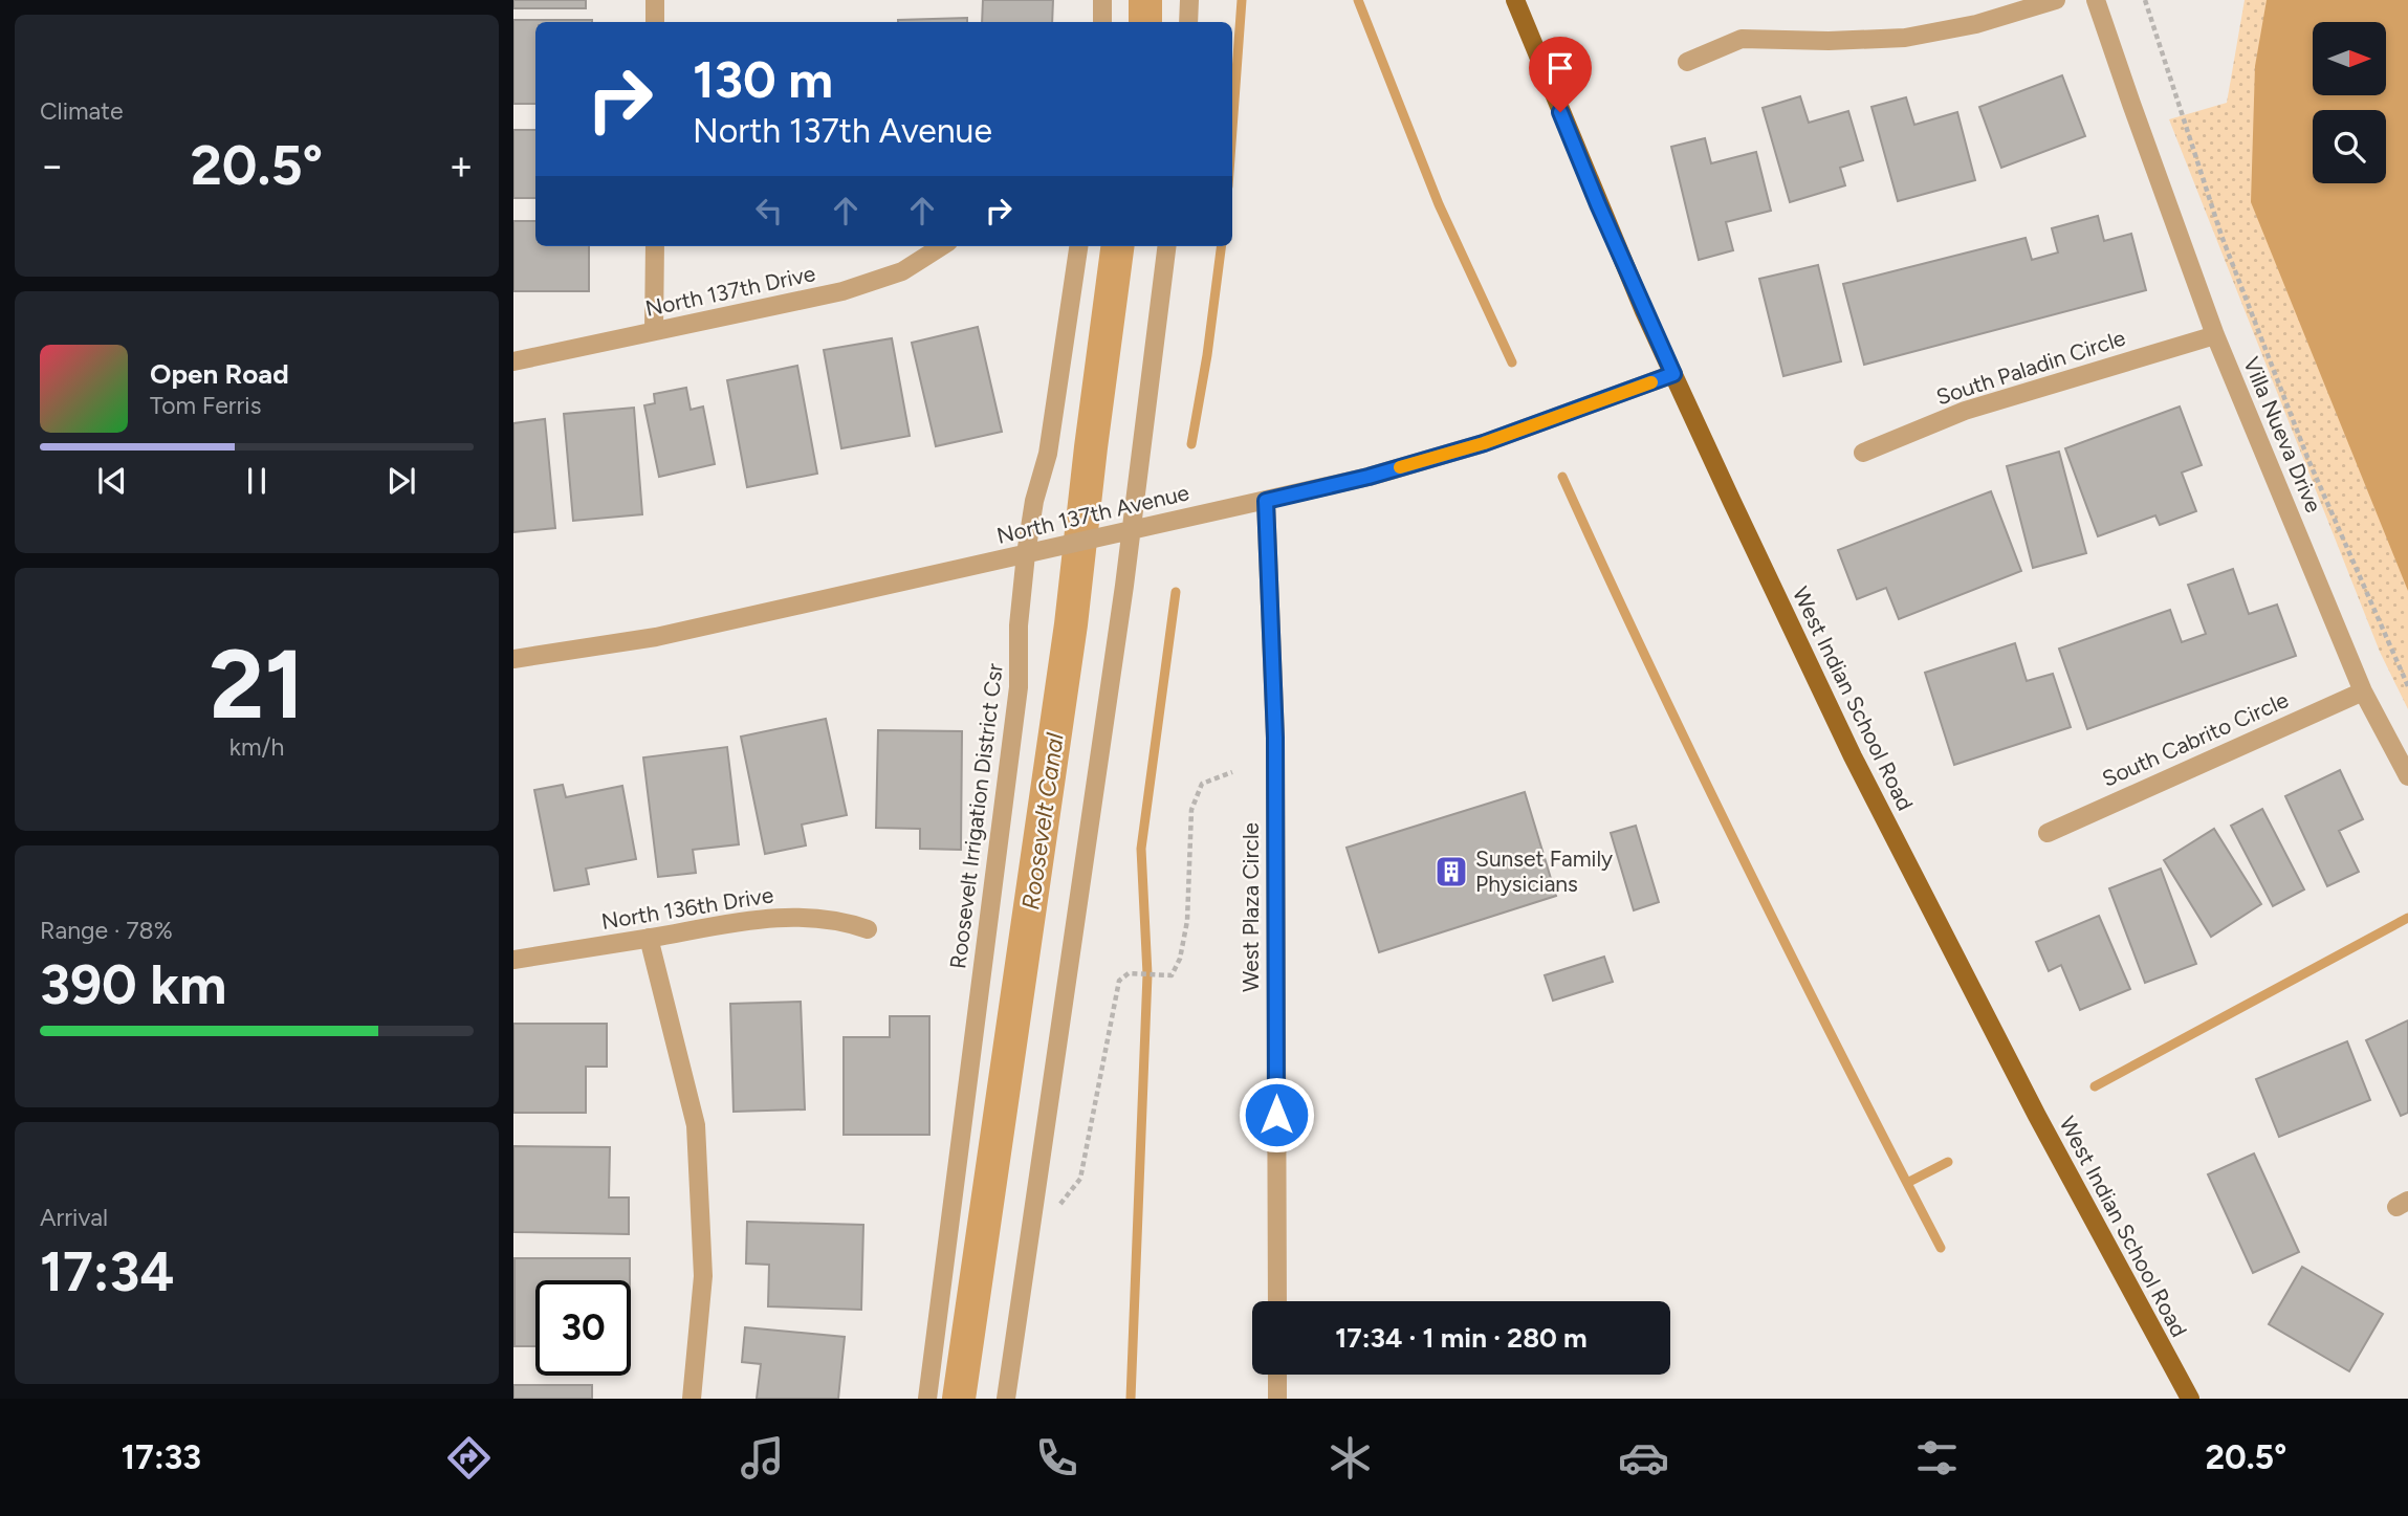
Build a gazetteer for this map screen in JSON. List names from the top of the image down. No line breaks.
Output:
{"streets":{"main road":["West Indian School Road"],"street":["North 137th Drive","South Paladin Circle","Villa Nueva Drive","North 137th Avenue","South Cabrito Circle","Roosevelt Irrigation District Csr","West Plaza Circle","North 136th Drive"]},"crossings":[["South Paladin Circle","Villa Nueva Drive"],["Villa Nueva Drive","South Cabrito Circle"],["North 137th Avenue","West Indian School Road"],["North 137th Avenue","Roosevelt Irrigation District Csr"],["North 137th Avenue","West Plaza Circle"]],"water":["Roosevelt Canal"],"places":{"building":["Sunset Family Physicians"]},"north":"right","page":{"tile":["Climate",["21","km/h"],["Range · 78%","390 km"],["Arrival","17:34"]],"turn":["130 m","North 137th Avenue"],"heat":["−","20.5°","+"],"song":["Open Road","Tom Ferris"],"limit":"30","trip":"17:34 · 1 min · 280 m","tabs":["17:33","20.5°"]}}
